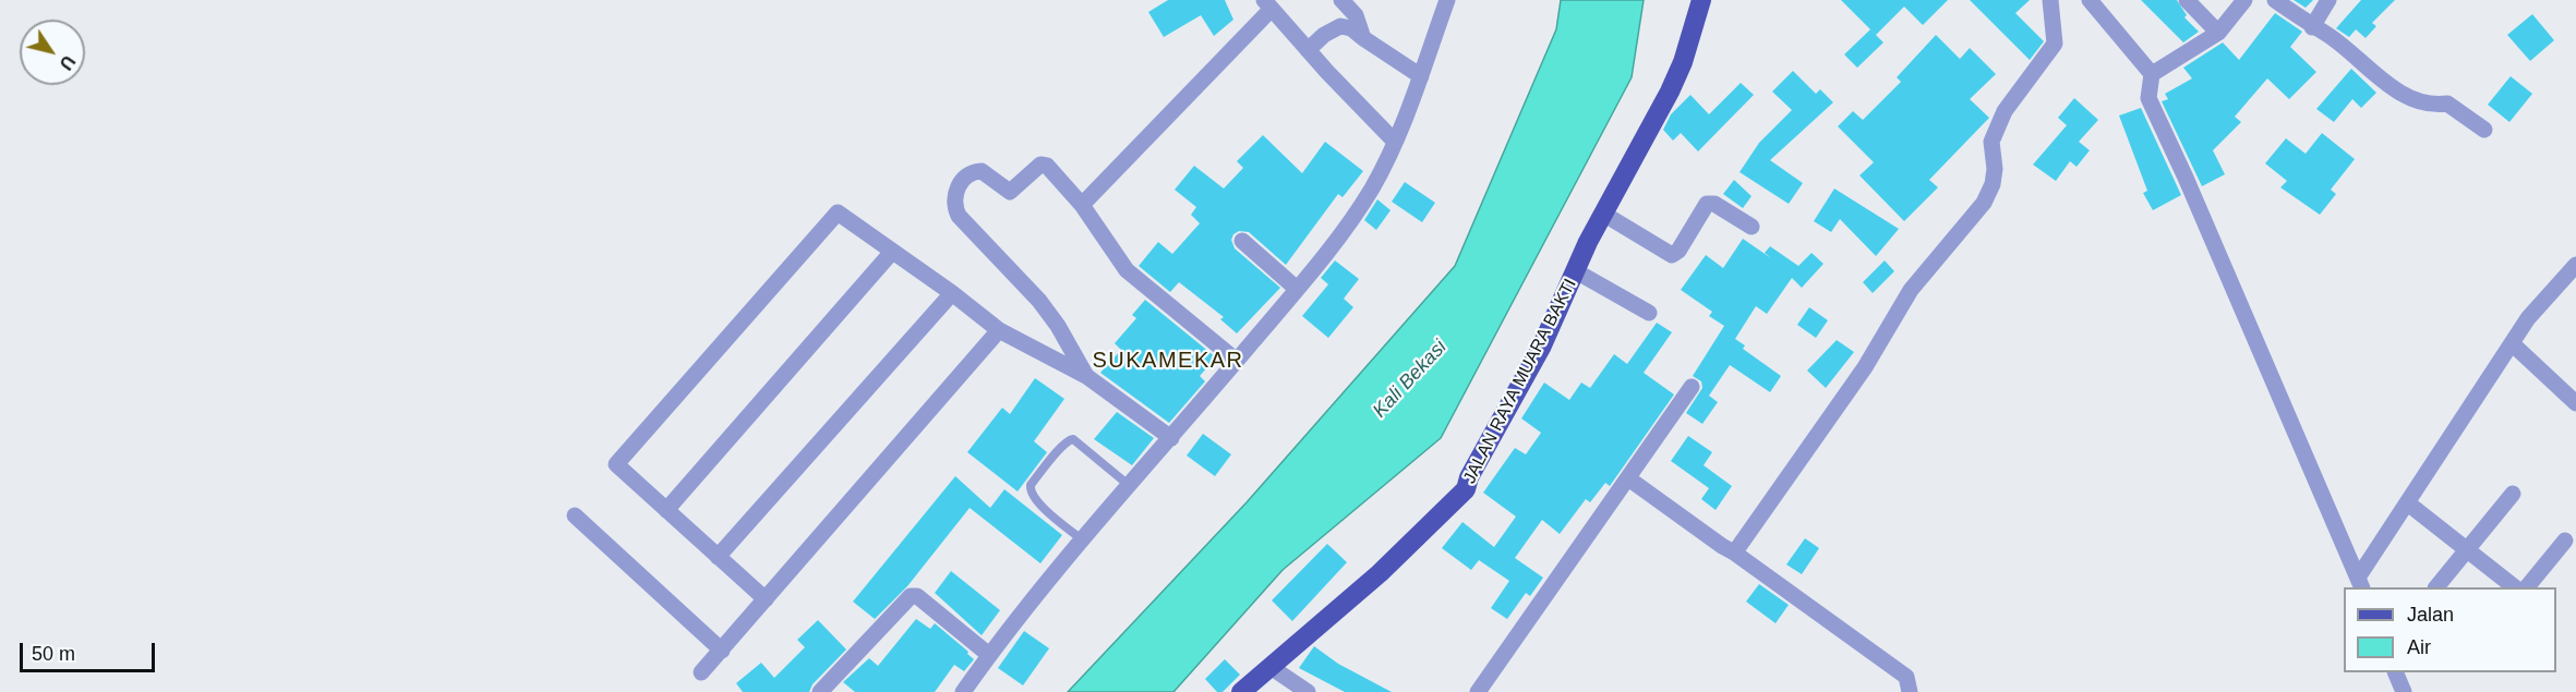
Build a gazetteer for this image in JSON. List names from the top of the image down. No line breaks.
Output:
{"streets":{"main road":["JALAN RAYA MUARA BAKTI"]},"districts":["SUKAMEKAR"],"water":["Kali Bekasi"],"legend":["Jalan","Air"],"scale_bar":"50 m","north":"bottom right"}
